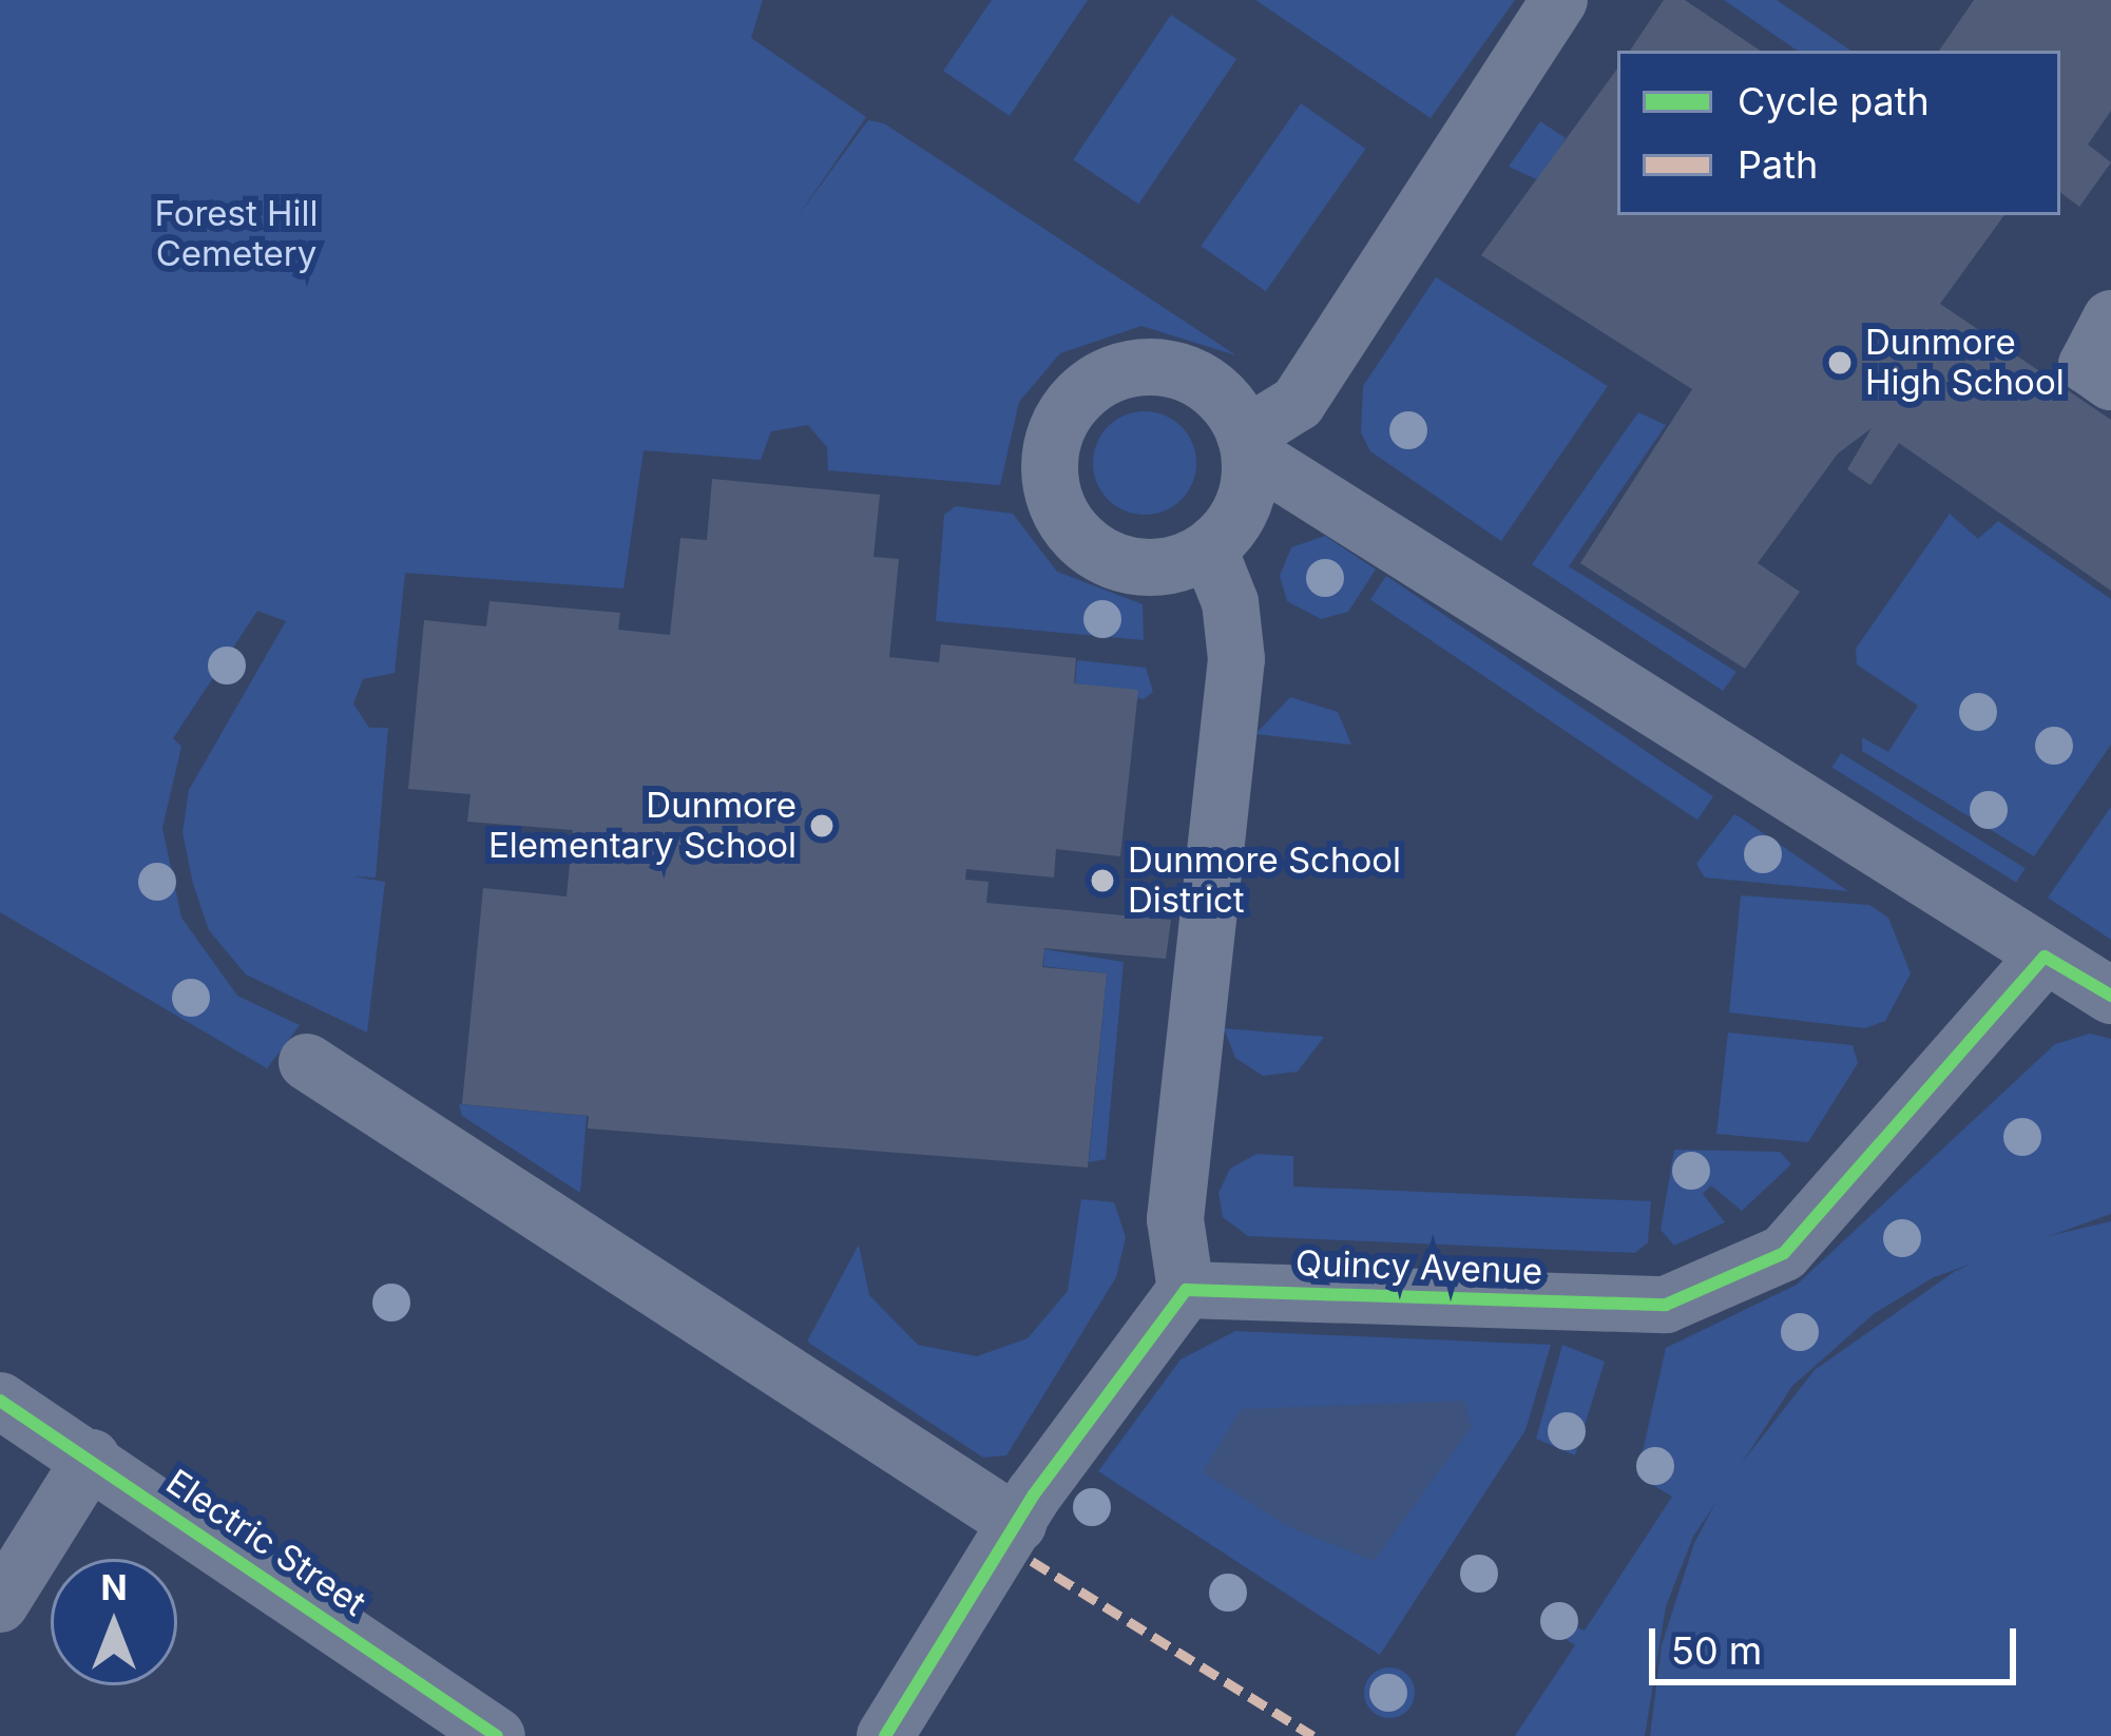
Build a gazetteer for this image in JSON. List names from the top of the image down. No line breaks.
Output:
{"streets":{"street":["Quincy Avenue","Electric Street"]},"parks":["Forest Hill Cemetery"],"places":["Dunmore High School","Dunmore Elementary School","Dunmore School District"],"legend":["Cycle path","Path"],"scale_bar":"50 m","north":"top"}
